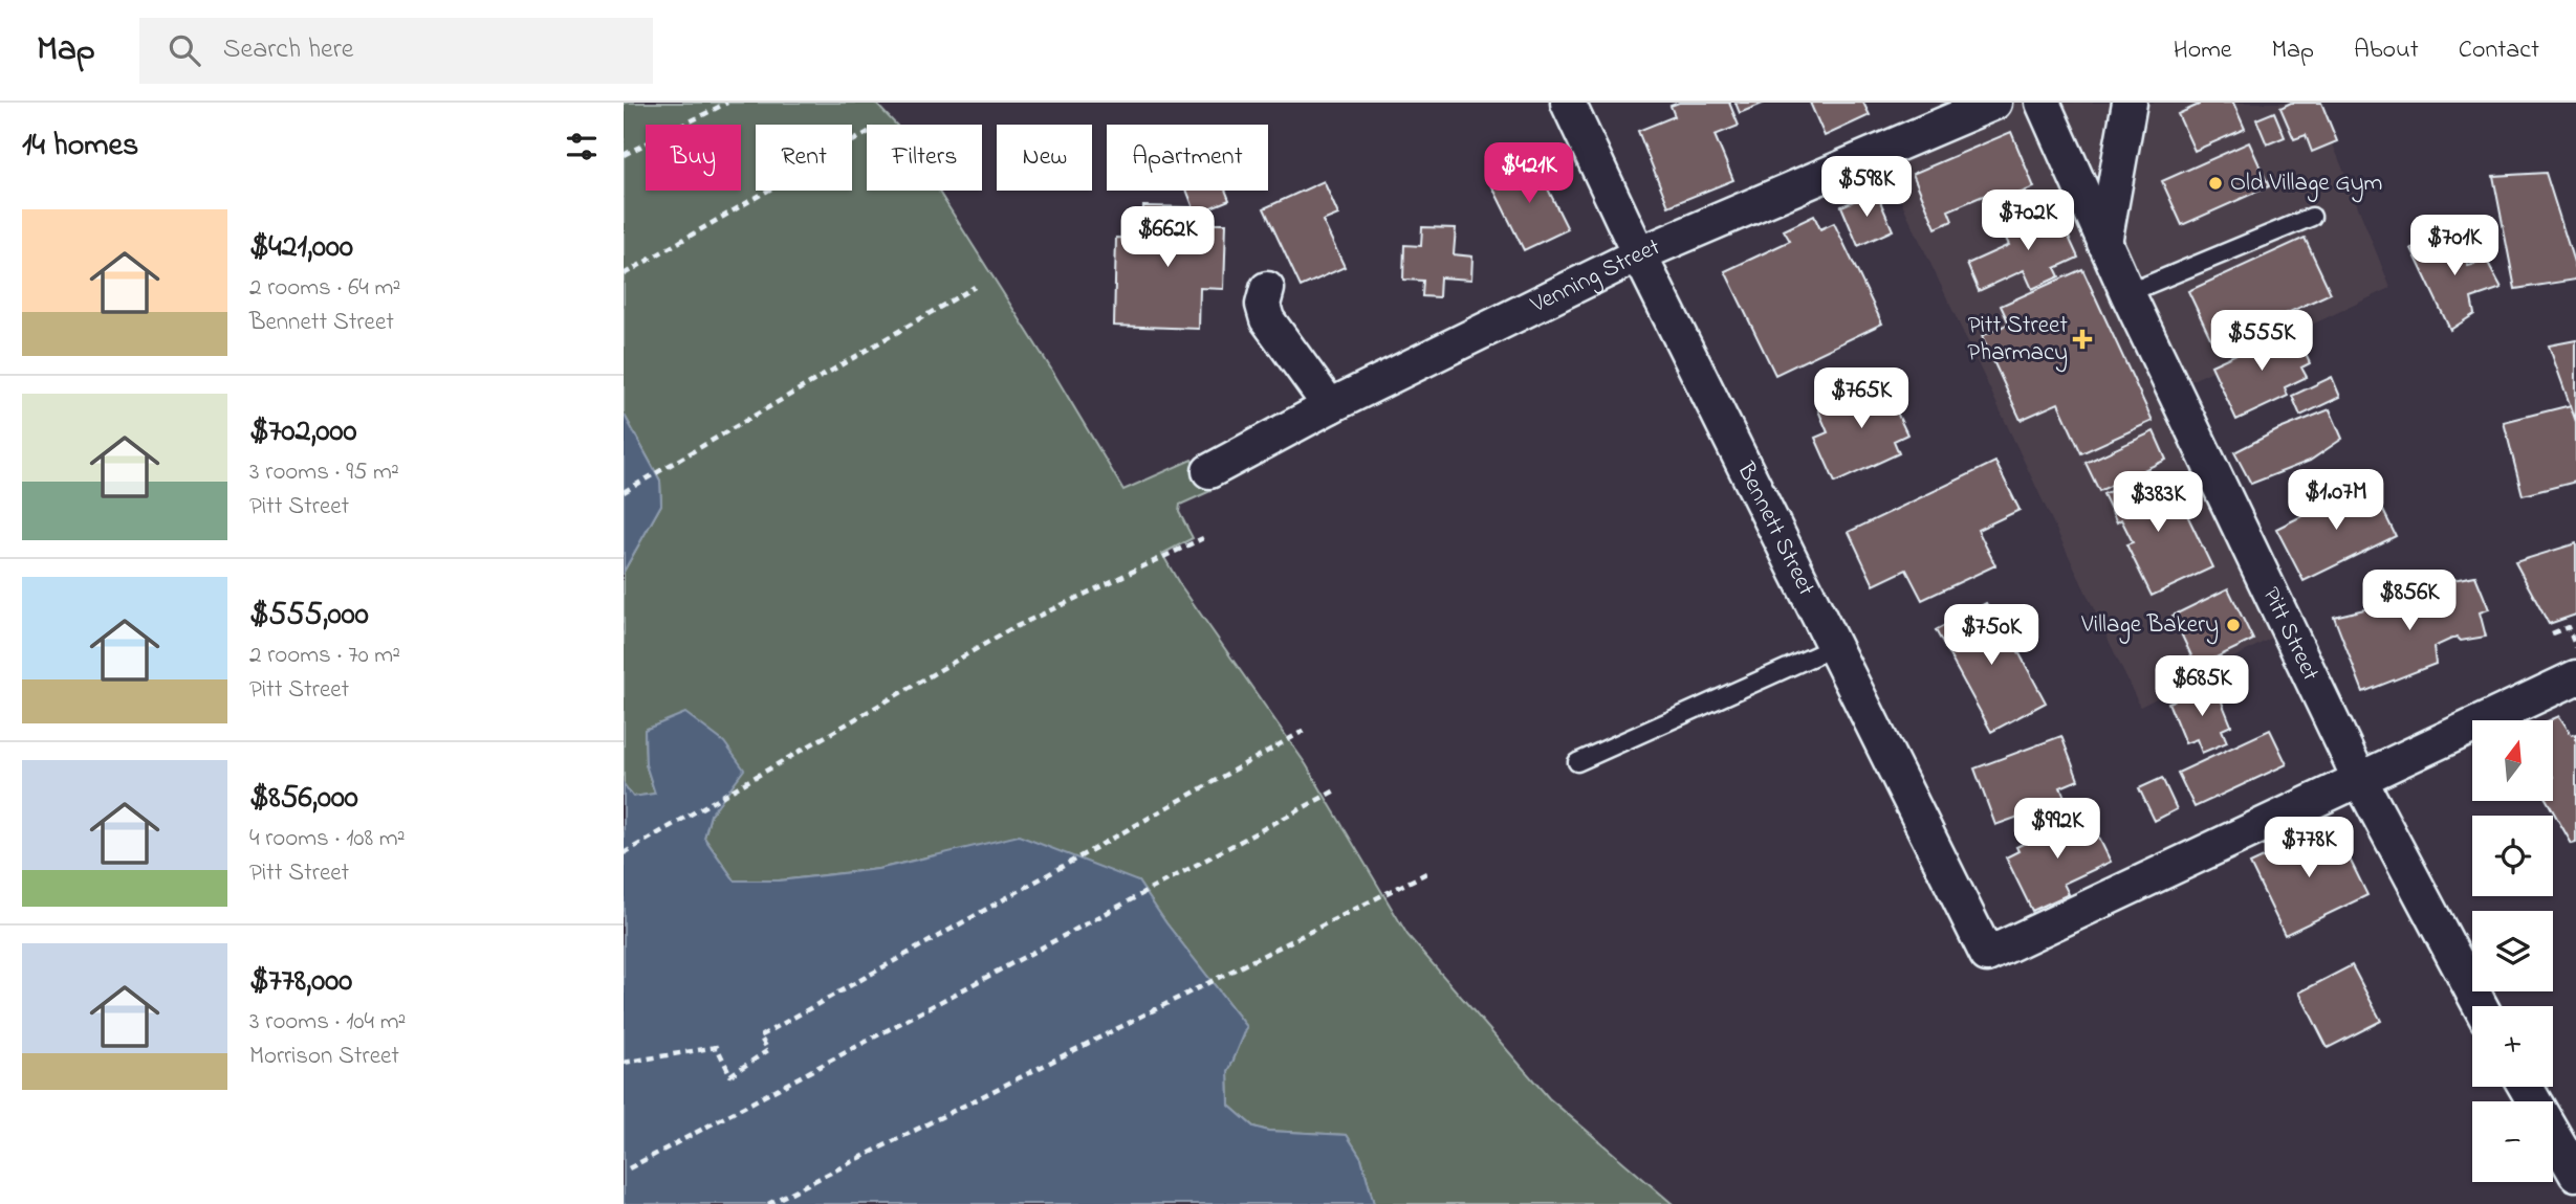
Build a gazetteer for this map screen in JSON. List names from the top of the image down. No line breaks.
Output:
{"streets":{"street":["Venning Street","Bennett Street","Pitt Street"]},"crossings":[["Venning Street","Bennett Street"],["Bennett Street","Pitt Street"]],"places":{"other":["Old Village Gym","Village Bakery"],"health":["Pitt Street Pharmacy"]},"north":"top","page":{"header":"Map","search":"Search here","nav":["Home","Map","About","Contact"],"heading":"14 homes","chip":["Buy","Rent","Filters","New","Apartment"],"price":["$421K","$598K","$702K","$662K","$701K","$555K","$765K","$1.07M","$383K","$856K","$750K","$685K","$992K","$778K"],"list":[{"name":"$421,000","note":"2 rooms · 64 m² · Bennett Street"},{"name":"$702,000","note":"3 rooms · 95 m² · Pitt Street"},{"name":"$555,000","note":"2 rooms · 70 m² · Pitt Street"},{"name":"$856,000","note":"4 rooms · 108 m² · Pitt Street"},{"name":"$778,000","note":"3 rooms · 104 m² · Morrison Street"}],"map_buttons":["+","−"]}}
